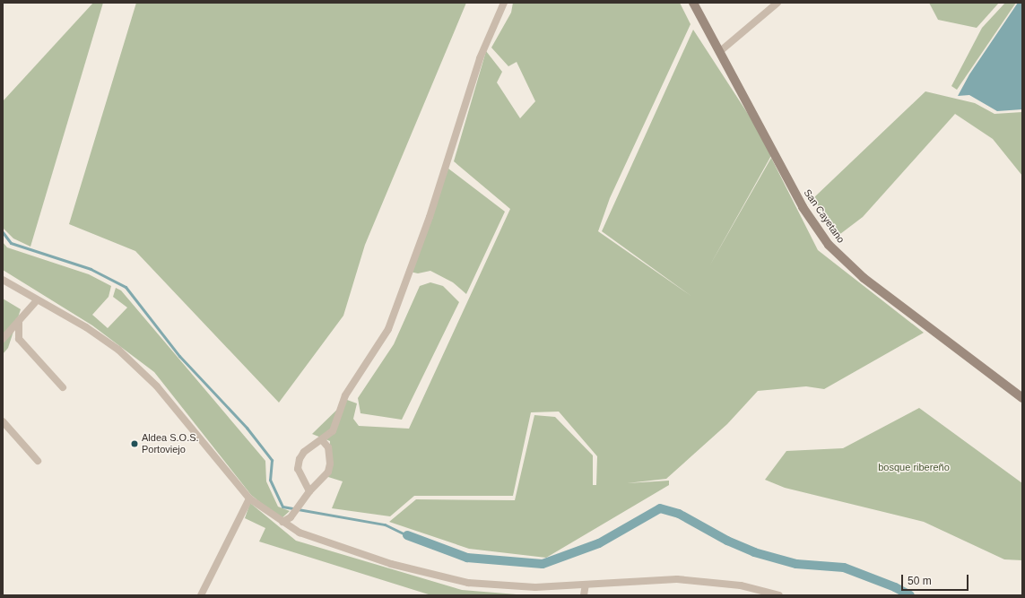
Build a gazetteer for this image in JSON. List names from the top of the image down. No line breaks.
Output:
{"streets":{"main road":["San Cayetano"]},"parks":["bosque ribereño"],"places":["Aldea S.O.S. Portoviejo"],"scale_bar":"50 m"}
